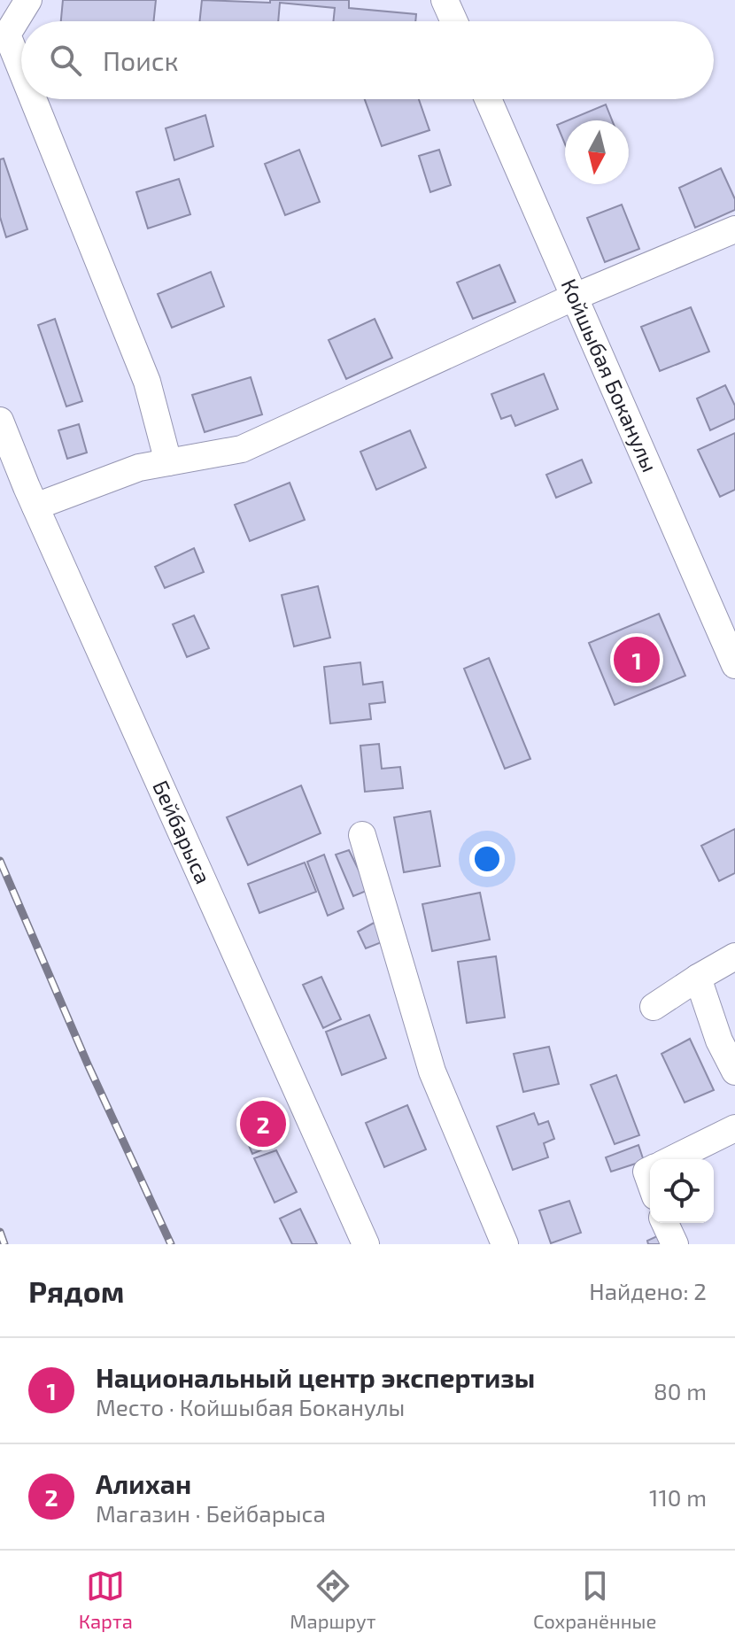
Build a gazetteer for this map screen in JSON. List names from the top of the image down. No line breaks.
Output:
{"streets":{"street":["Койшыбая Боканулы","Бейбарыса"]},"north":"bottom","page":{"search":"Поиск","pins":["1","2"],"heading":["Рядом","Найдено: 2"],"list":[{"mark":"1","name":"Национальный центр экспертизы","note":"Место · Койшыбая Боканулы","value":"80 m"},{"mark":"2","name":"Алихан","note":"Магазин · Бейбарыса","value":"110 m"}],"nav":["Карта","Маршрут","Сохранённые"]}}
